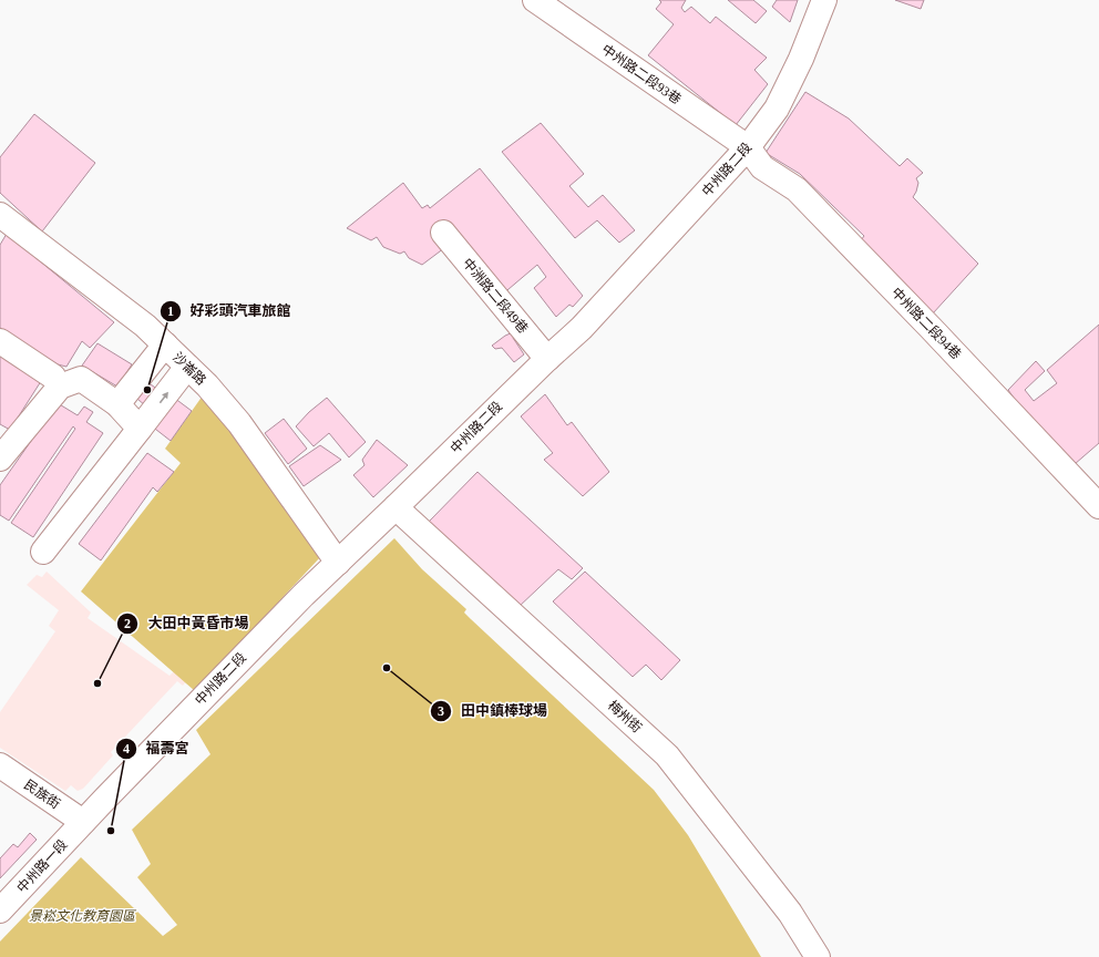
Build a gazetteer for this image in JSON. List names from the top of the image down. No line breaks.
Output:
{"streets":{"street":["中州路二段93巷","中州路二段","中洲路二段49巷","中州路二段94巷","沙崙路","梅州街","民族街","中州路一段"]},"crossings":[["中州路二段93巷","中州路二段"],["中州路二段93巷","中州路二段94巷"],["中州路二段","中洲路二段49巷"],["中州路二段","中州路二段94巷"],["中州路二段","沙崙路"],["中州路二段","梅州街"],["中州路二段","民族街"],["中州路二段","中州路一段"],["民族街","中州路一段"]],"parks":["景崧文化教育園區"],"places":["好彩頭汽車旅館","田中鎮棒球場","大田中黃昏市場","福壽宮"]}
